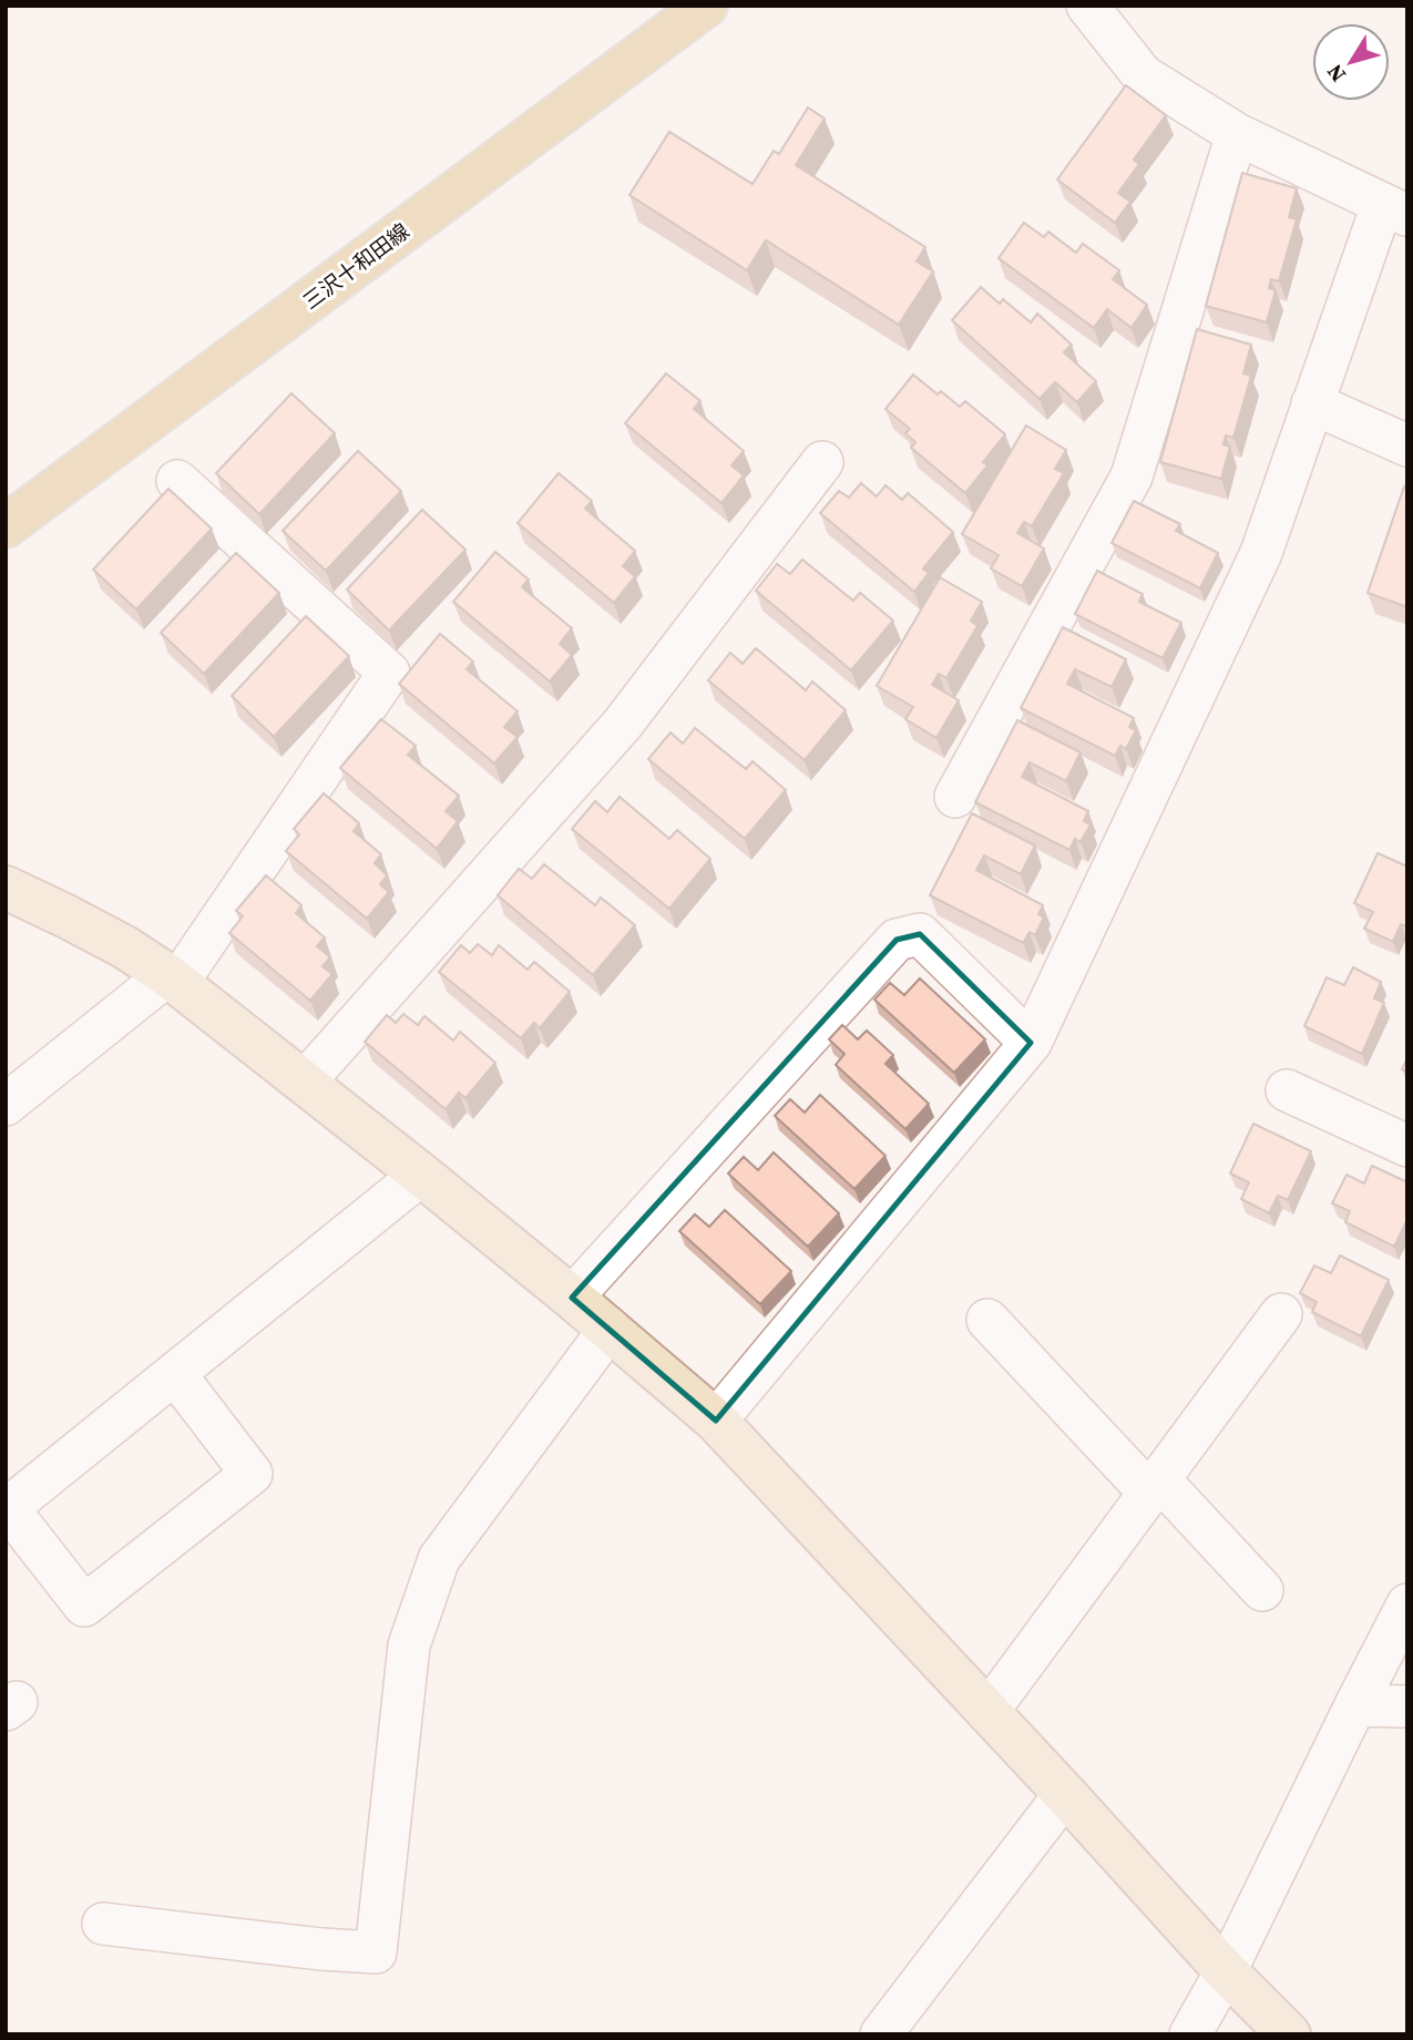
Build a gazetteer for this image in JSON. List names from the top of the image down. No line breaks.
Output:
{"streets":{"main road":["三沢十和田線"]},"north":"bottom left"}
